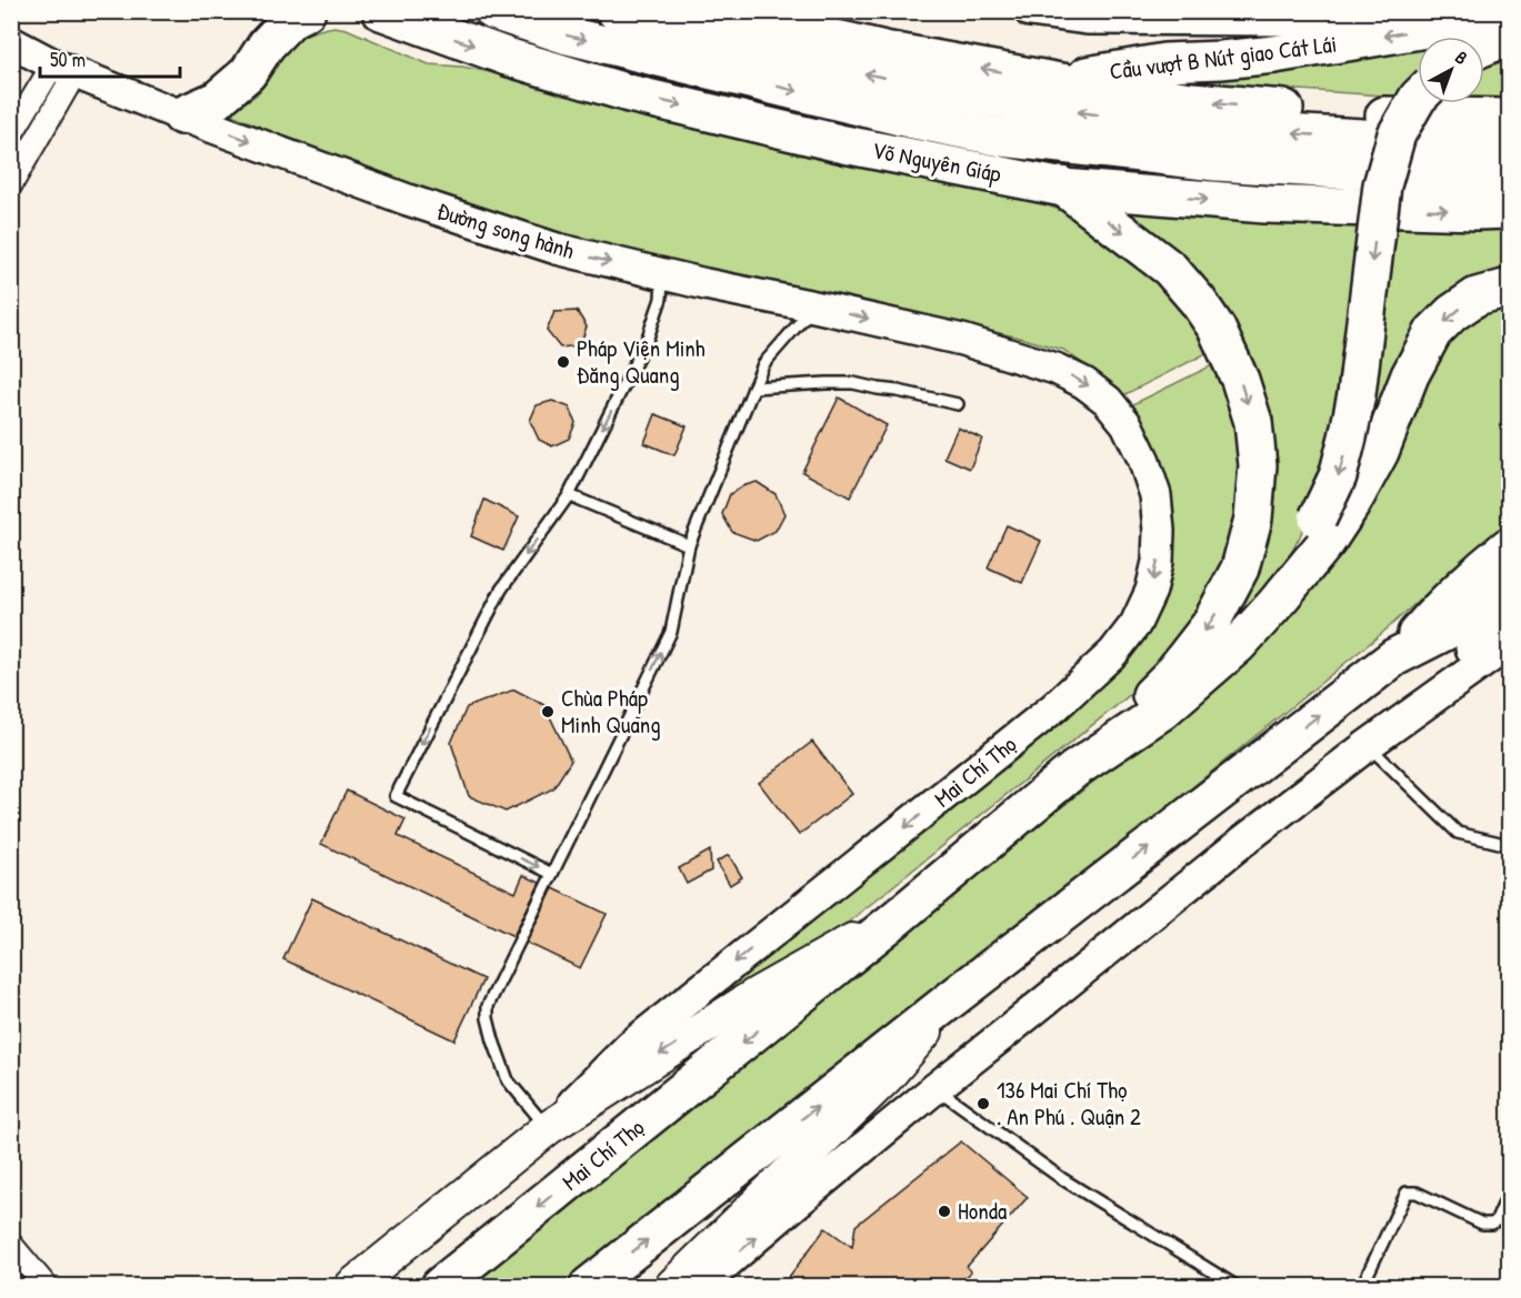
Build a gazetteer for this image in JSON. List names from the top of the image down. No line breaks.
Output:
{"streets":{"highway":["Cầu vượt B Nút giao Cát Lái","Võ Nguyên Giáp","Mai Chí Thọ"],"main road":["Đường song hành"]},"crossings":[["Đường song hành","Mai Chí Thọ"]],"one_way":["Đường song hành"],"places":["Pháp Viện Minh Đăng Quang","Chùa Pháp Minh Quang","136 Mai Chí Thọ . An Phú . Quận 2","Honda"],"scale_bar":"50 m","north":"top right"}
